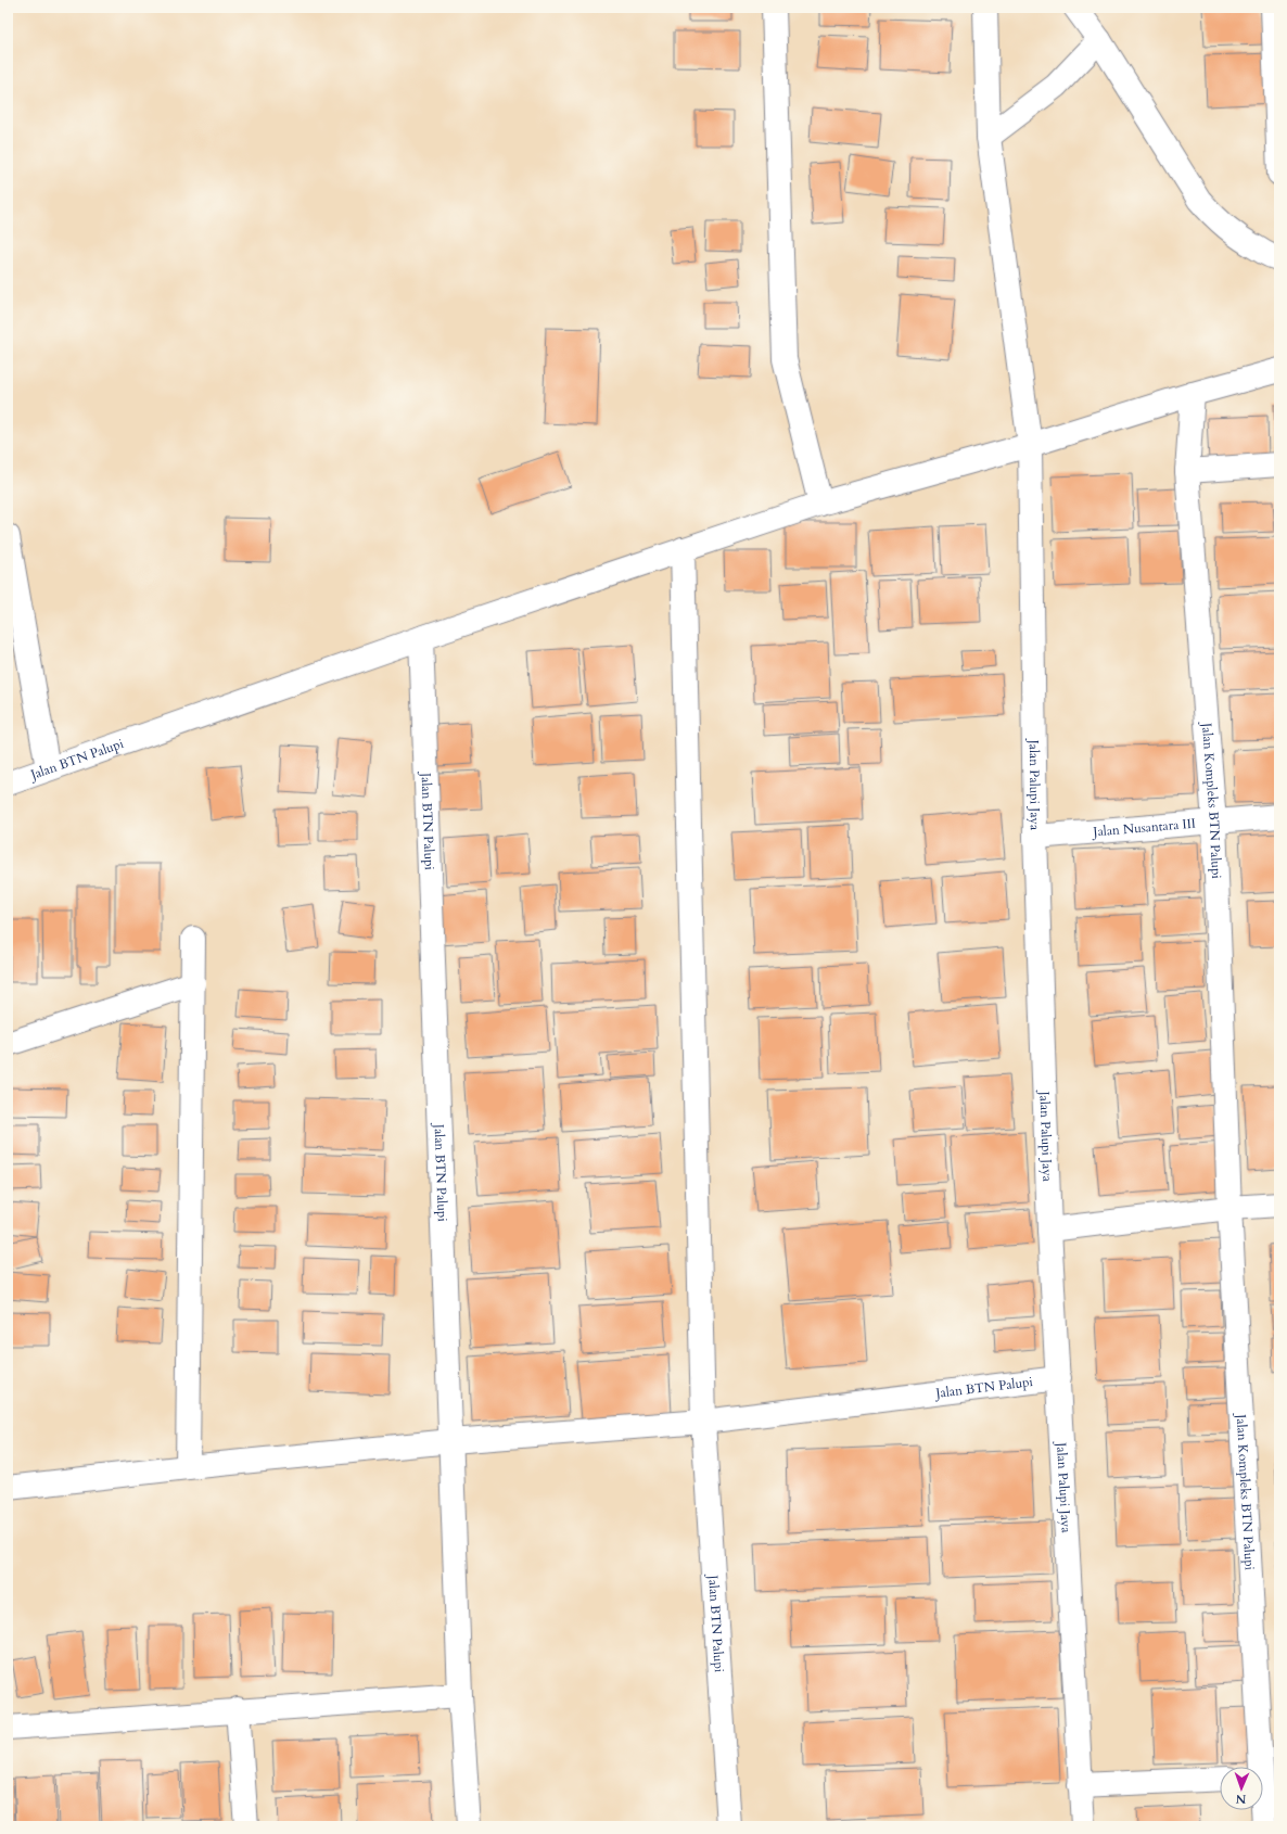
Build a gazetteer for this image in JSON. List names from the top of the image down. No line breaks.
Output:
{"streets":{"street":["Jalan BTN Palupi","Jalan Palupi Jaya","Jalan Kompleks BTN Palupi","Jalan Nusantara III"]},"crossings":[["Jalan BTN Palupi","Jalan Palupi Jaya"],["Jalan Palupi Jaya","Jalan Nusantara III"],["Jalan Kompleks BTN Palupi","Jalan Nusantara III"]],"north":"bottom"}
